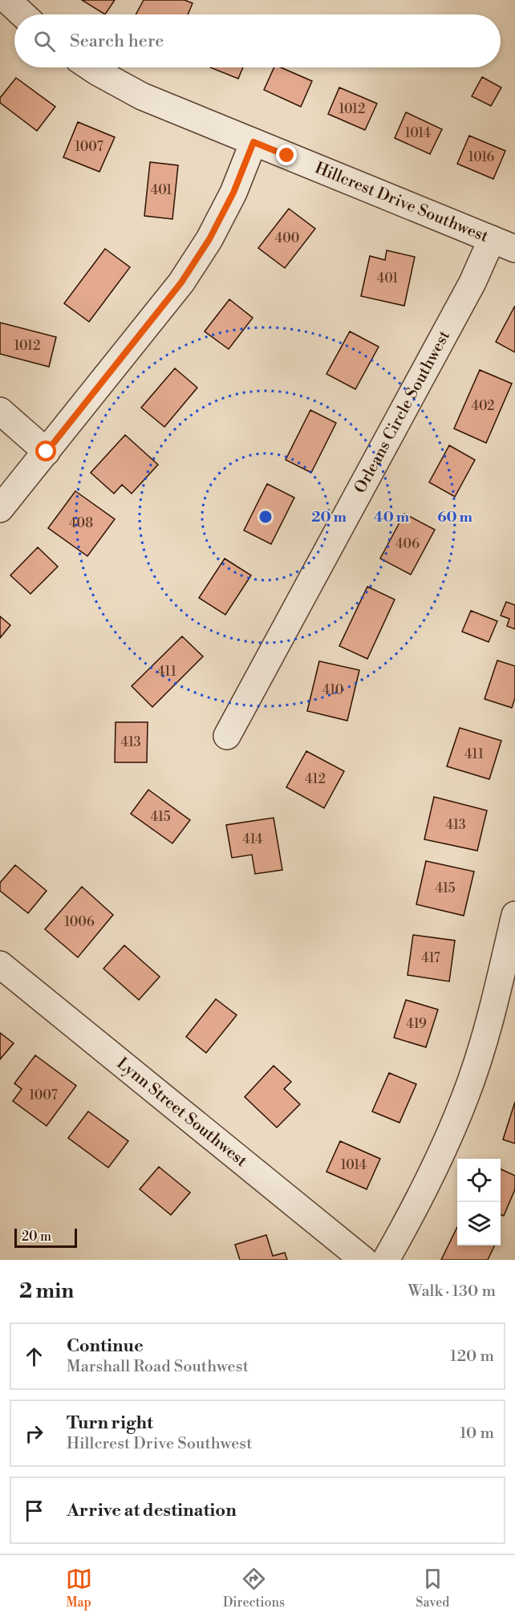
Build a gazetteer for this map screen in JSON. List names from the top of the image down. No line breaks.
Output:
{"streets":{"street":["Hillcrest Drive Southwest","Orleans Circle Southwest","Lynn Street Southwest"]},"crossings":[["Hillcrest Drive Southwest","Orleans Circle Southwest"]],"house_numbers":["1012","1014","1007","1016","401","400","401","1012","402","408","406","411","410","413","411","412","415","413","414","415","1006","417","419","1007","1014"],"scale_bar":"20 m","page":{"search":"Search here","scale":"20 m","heading":["2 min","Walk · 130 m"],"list":[["Continue","Marshall Road Southwest","120 m"],["Turn right","Hillcrest Drive Southwest","10 m"],"Arrive at destination"],"nav":["Map","Directions","Saved"]},"rings":["20 m","40 m","60 m"]}
